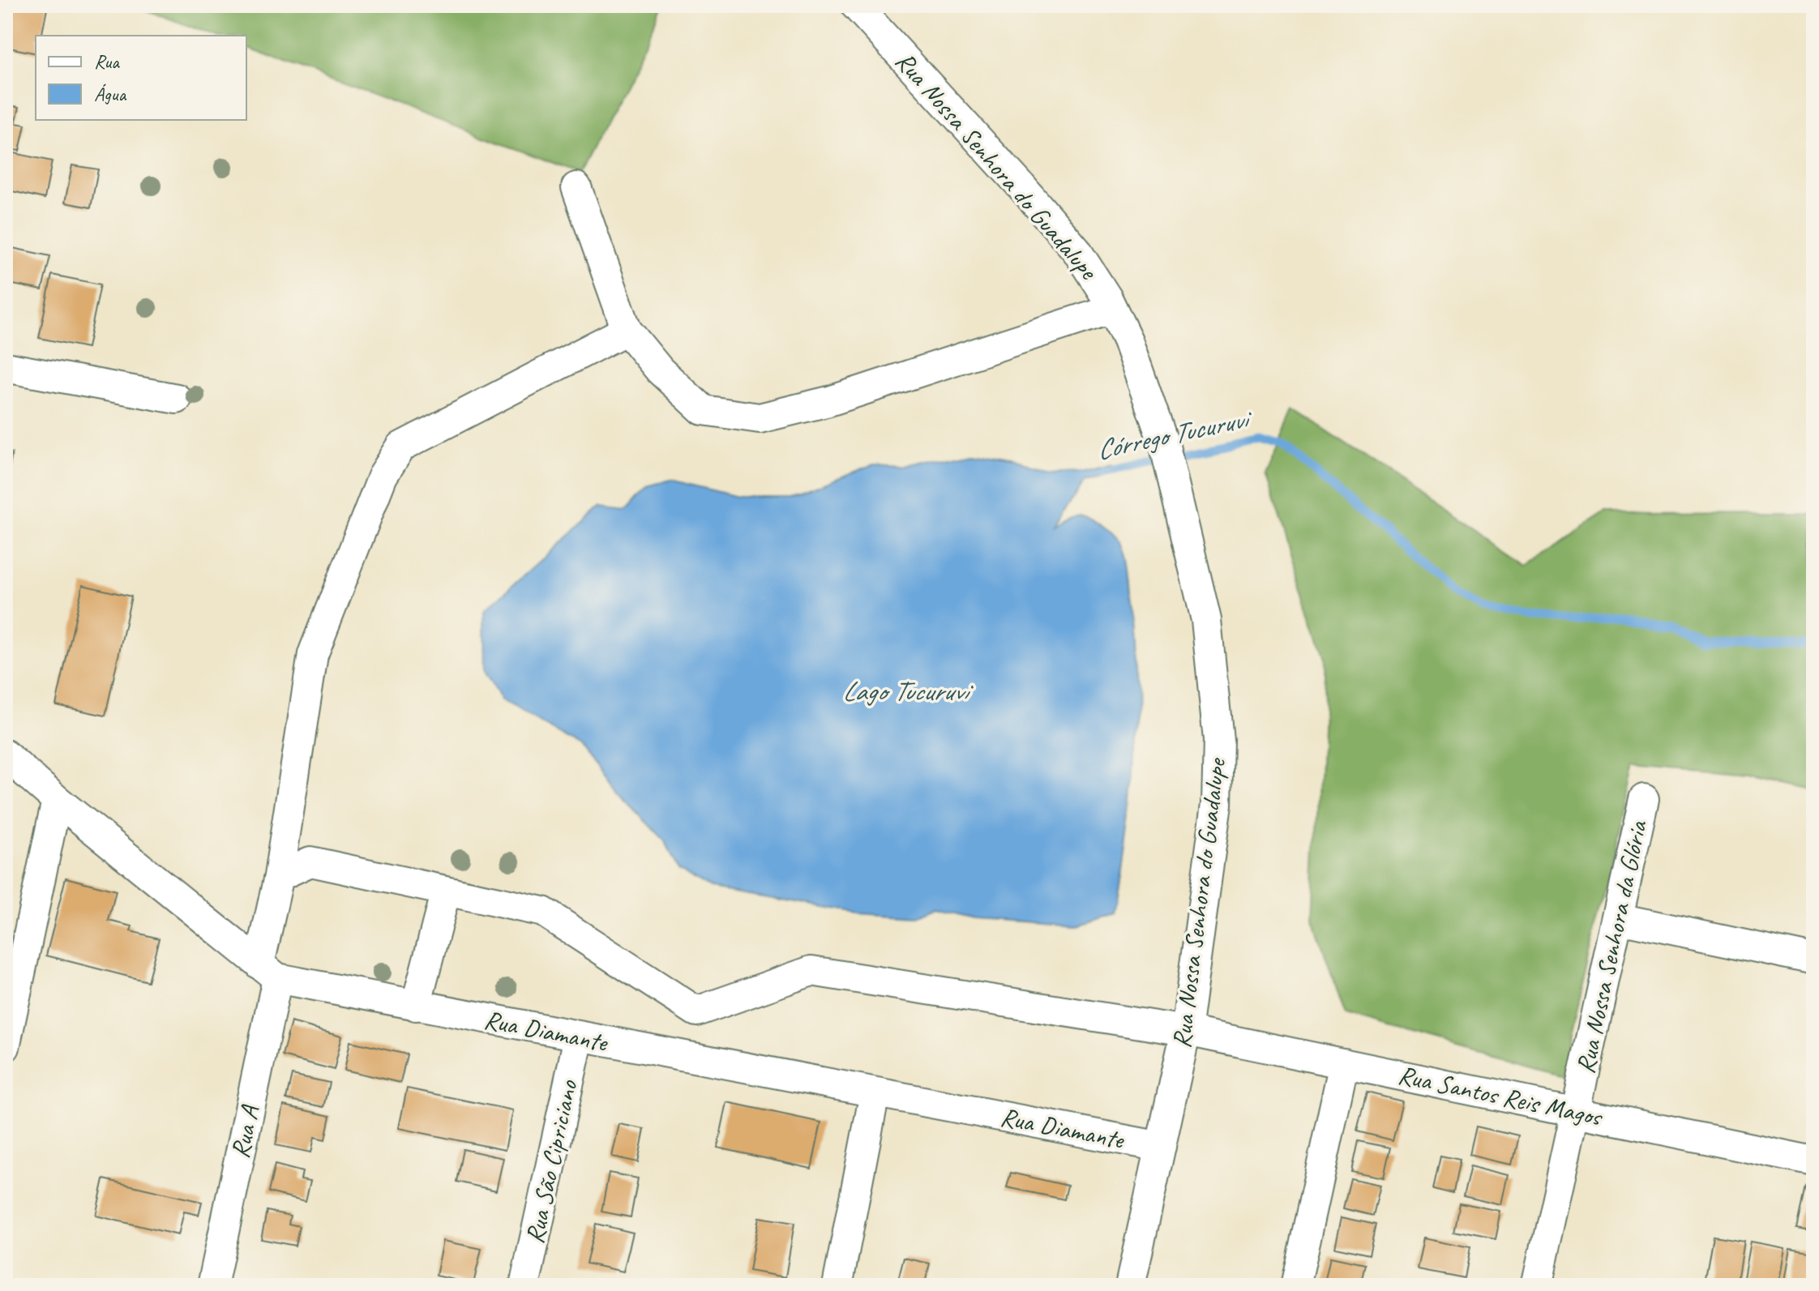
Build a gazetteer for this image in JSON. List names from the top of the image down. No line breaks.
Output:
{"streets":{"street":["Rua Nossa Senhora do Guadalupe","Rua Nossa Senhora da Glória","Rua Diamante","Rua Santos Reis Magos","Rua A","Rua São Cipriciano"]},"crossings":[["Rua Nossa Senhora do Guadalupe","Rua Diamante"],["Rua Nossa Senhora do Guadalupe","Rua Santos Reis Magos"],["Rua Nossa Senhora da Glória","Rua Santos Reis Magos"],["Rua Diamante","Rua A"],["Rua Diamante","Rua São Cipriciano"]],"water":["Córrego Tucuruvi","Lago Tucuruvi"],"legend":["Rua","Água"]}
